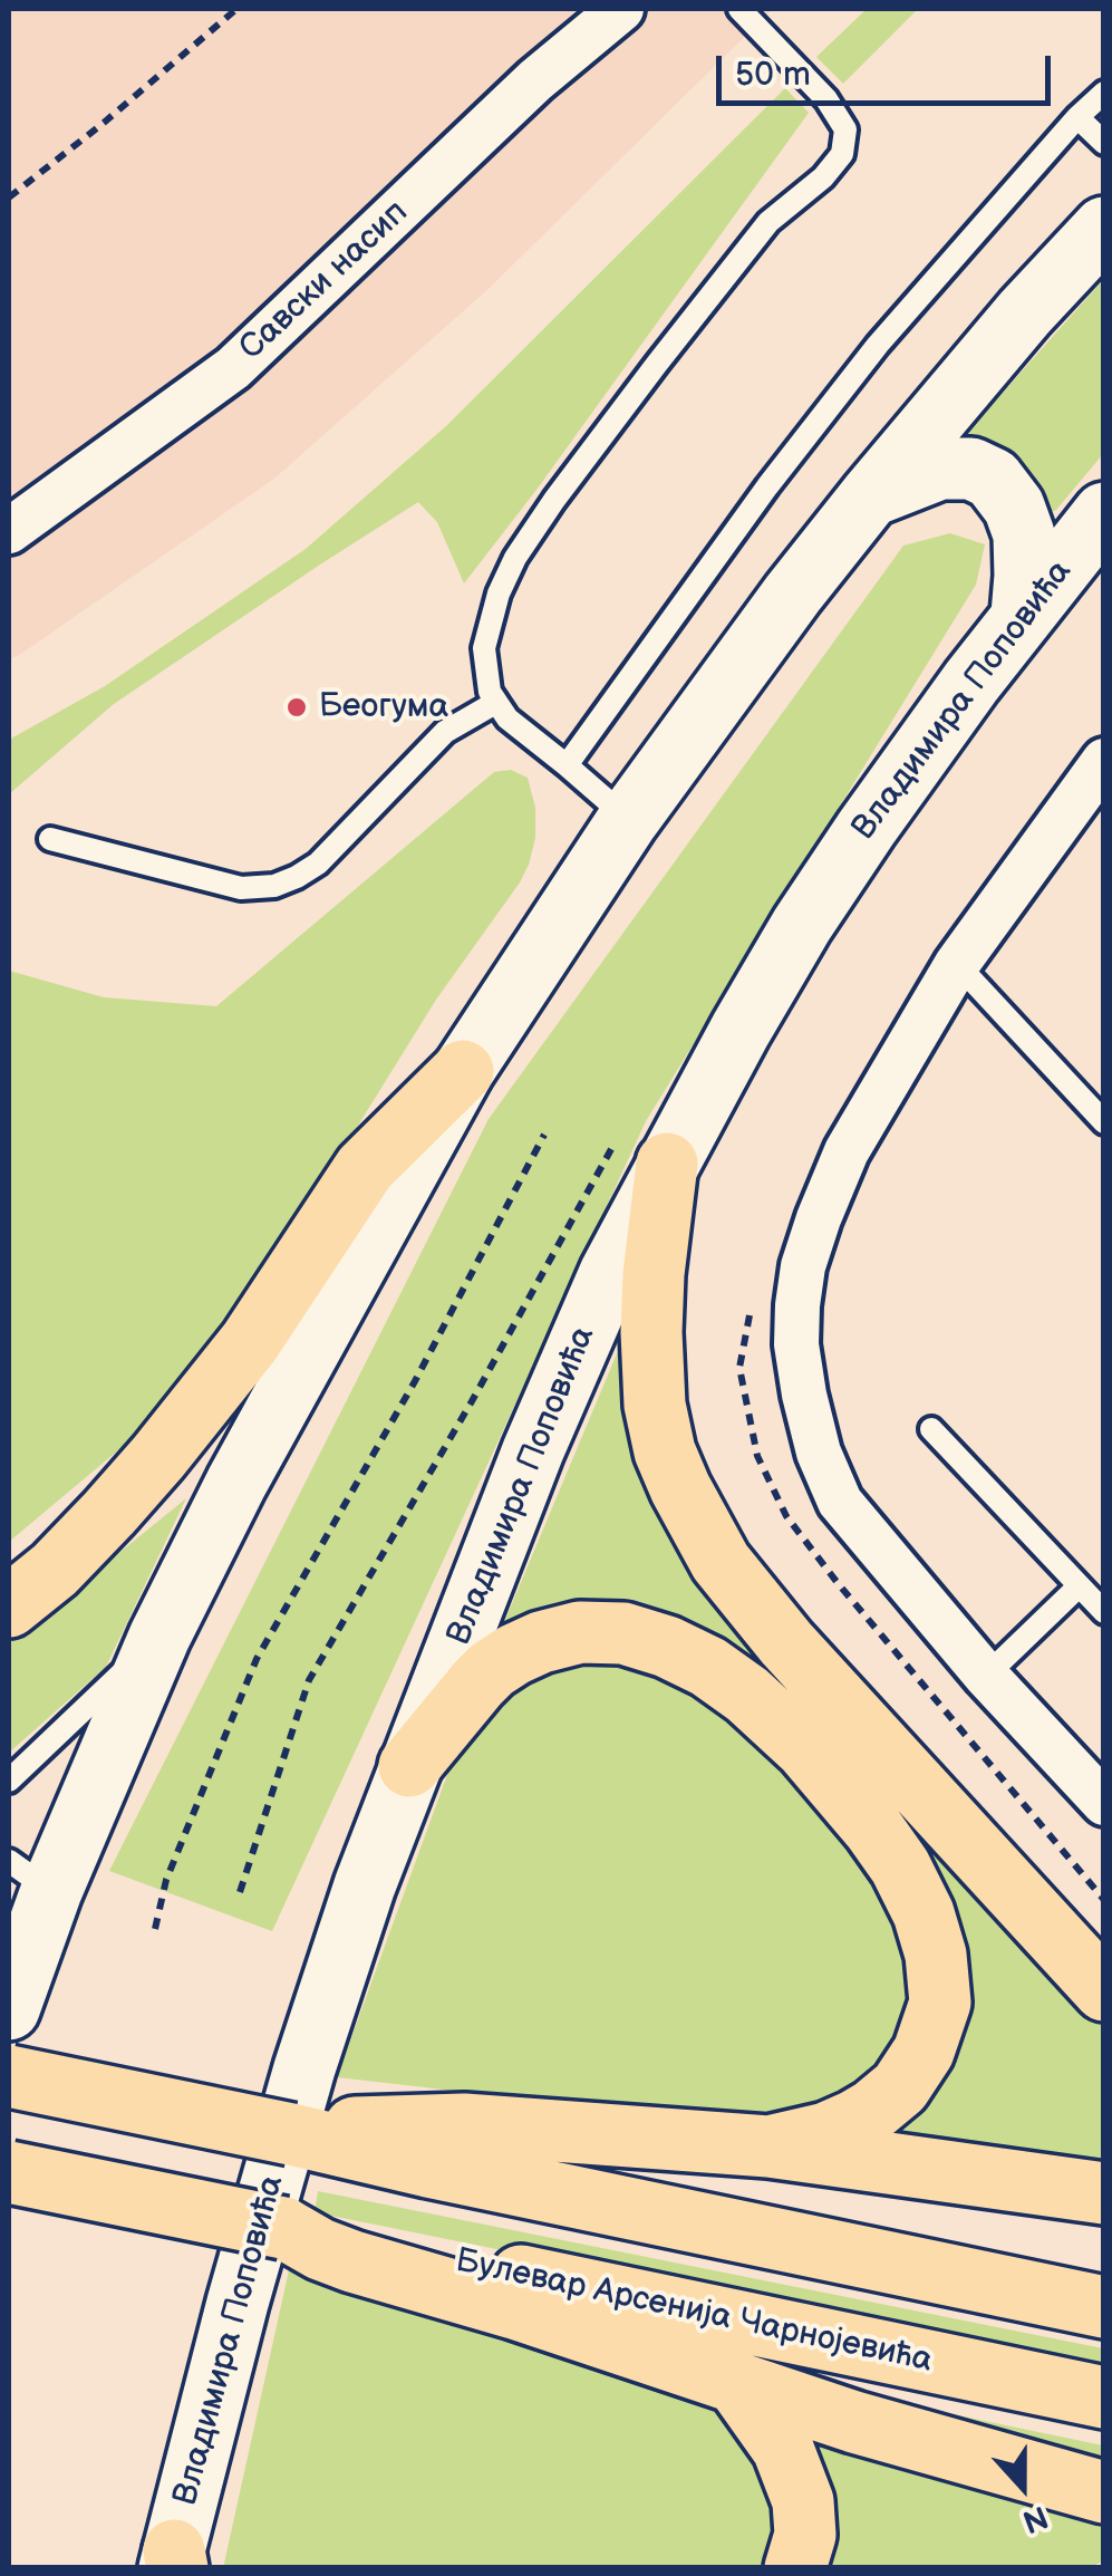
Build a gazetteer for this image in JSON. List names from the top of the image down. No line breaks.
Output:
{"streets":{"highway":["Булевар Арсенија Чарнојевића"],"main road":["Владимира Поповића"],"street":["Савски насип"]},"places":["Беогума"],"scale_bar":"50 m","north":"bottom"}
